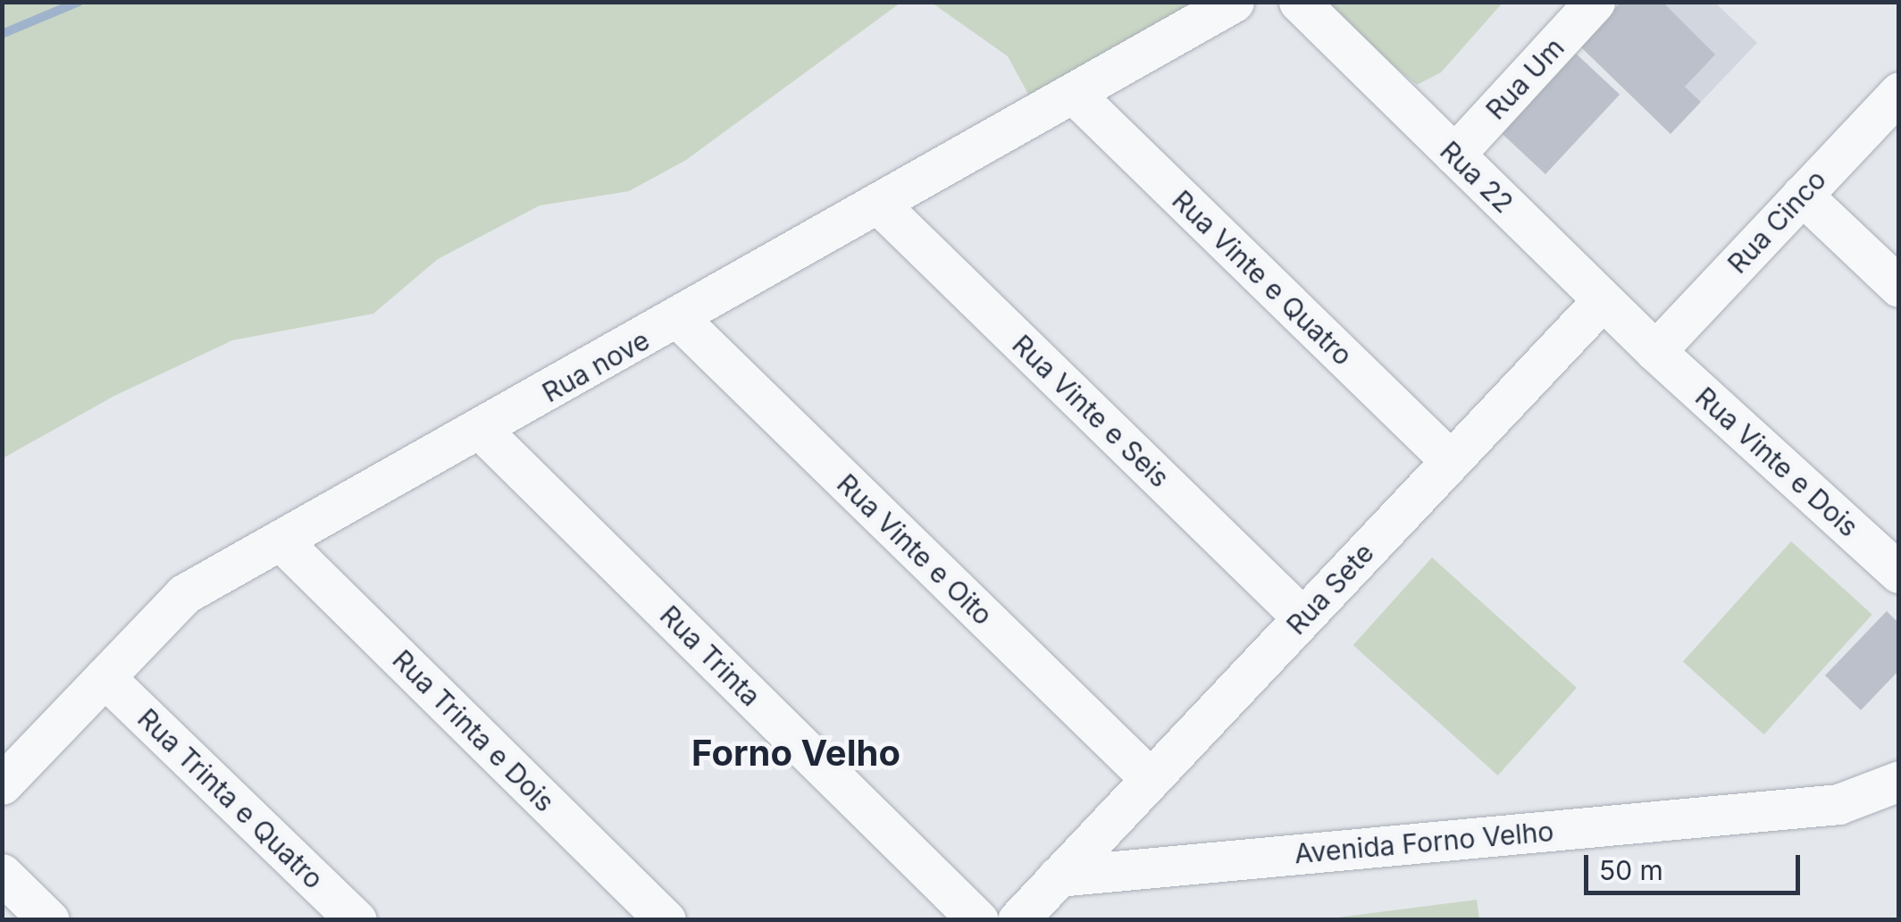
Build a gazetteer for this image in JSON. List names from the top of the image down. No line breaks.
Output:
{"streets":{"street":["Rua Um","Rua 22","Rua Cinco","Rua Vinte e Quatro","Rua nove","Rua Vinte e Seis","Rua Vinte e Dois","Rua Vinte e Oito","Rua Sete","Rua Trinta","Rua Trinta e Dois","Rua Trinta e Quatro","Avenida Forno Velho"]},"crossings":[["Rua Um","Rua 22"],["Rua 22","Rua Cinco"],["Rua 22","Rua Vinte e Dois"],["Rua 22","Rua Sete"],["Rua Cinco","Rua Vinte e Dois"],["Rua Vinte e Quatro","Rua nove"],["Rua Vinte e Quatro","Rua Sete"],["Rua nove","Rua Vinte e Seis"],["Rua nove","Rua Vinte e Oito"],["Rua nove","Rua Trinta"],["Rua nove","Rua Trinta e Dois"],["Rua nove","Rua Trinta e Quatro"],["Rua Vinte e Seis","Rua Sete"],["Rua Vinte e Oito","Rua Sete"],["Rua Sete","Avenida Forno Velho"]],"districts":["Forno Velho"],"scale_bar":"50 m"}
